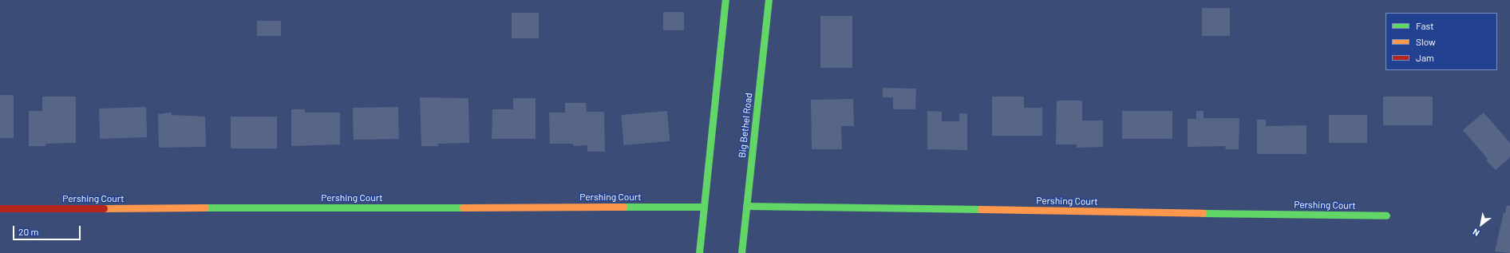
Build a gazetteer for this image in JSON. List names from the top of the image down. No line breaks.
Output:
{"streets":{"street":["Big Bethel Road","Pershing Court"]},"crossings":[["Big Bethel Road","Pershing Court"]],"legend":["Fast","Slow","Jam"],"scale_bar":"20 m","north":"bottom left"}
